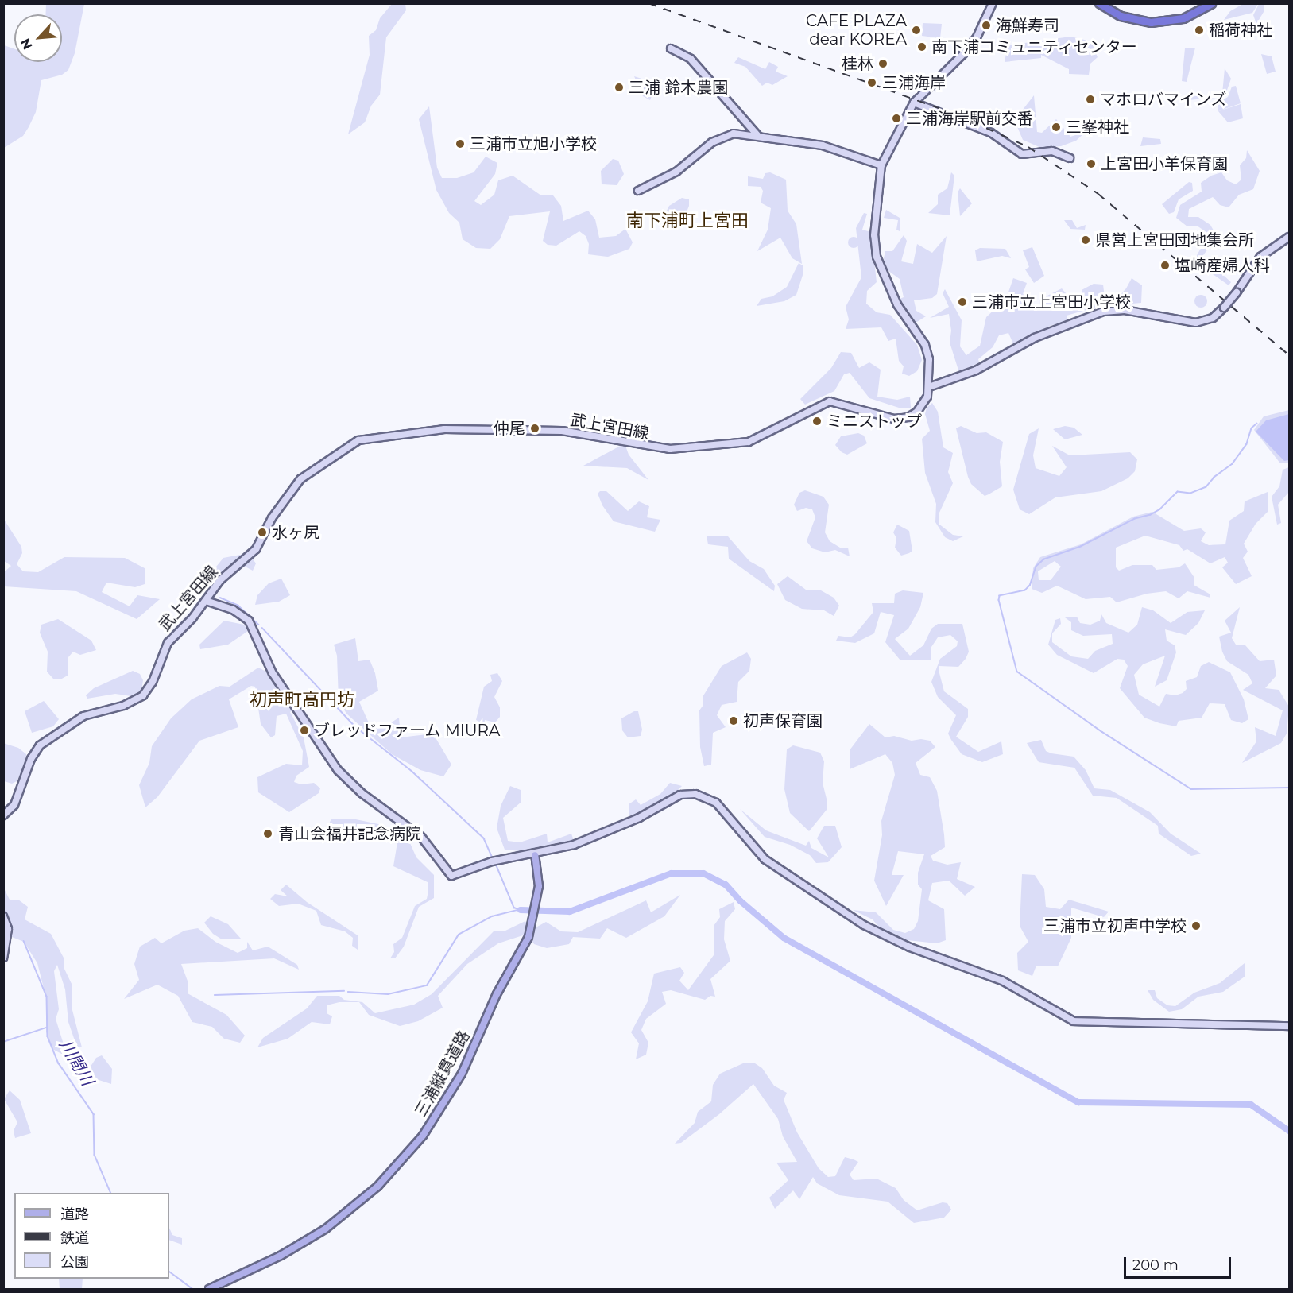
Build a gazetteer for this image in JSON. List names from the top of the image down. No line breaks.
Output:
{"streets":{"main road":["三浦縦貫道路"],"street":["武上宮田線"]},"districts":["南下浦町上宮田","初声町高円坊"],"water":["川間川"],"places":["海鮮寿司","CAFE PLAZA dear KOREA","稲荷神社","南下浦コミュニティセンター","桂林","三浦海岸","三浦 鈴木農園","マホロバマインズ","三浦海岸駅前交番","三峯神社","三浦市立旭小学校","上宮田小羊保育園","県営上宮田団地集会所","塩崎産婦人科","三浦市立上宮田小学校","ミニストップ","仲尾","水ヶ尻","初声保育園","ブレッドファーム MIURA","青山会福井記念病院","三浦市立初声中学校"],"legend":["道路","鉄道","公園"],"scale_bar":"200 m","north":"bottom left"}
